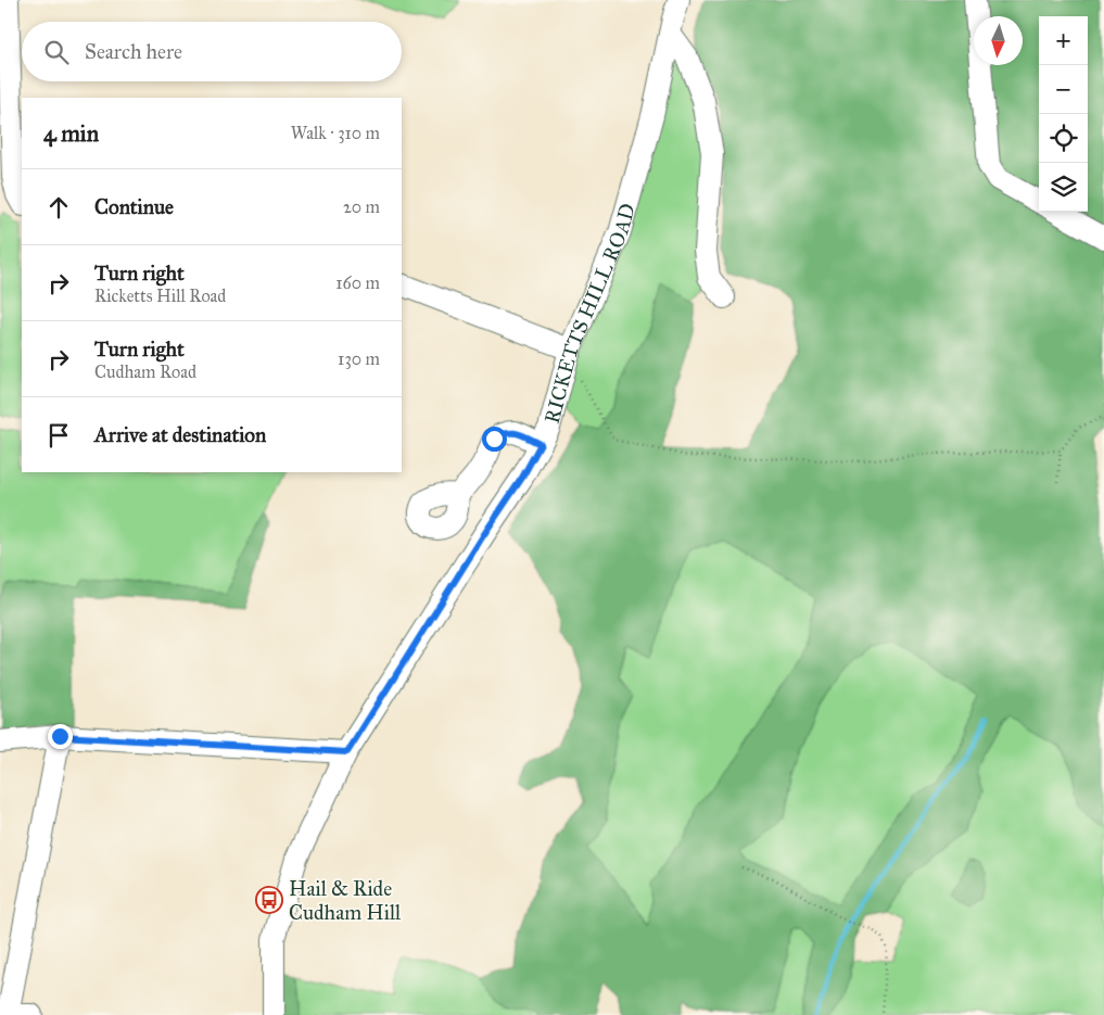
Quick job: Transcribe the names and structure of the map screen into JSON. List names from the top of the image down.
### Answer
{
  "streets": {
    "street": ["RICKETTS HILL ROAD"]
  },
  "places": {
    "bus stop": ["Hail & Ride Cudham Hill"]
  },
  "north": "bottom",
  "page": {
    "map_buttons": ["+", "−"],
    "search": "Search here",
    "heading": ["4 min", "Walk · 310 m"],
    "list": [
      ["Continue", "20 m"],
      ["Turn right", "Ricketts Hill Road", "160 m"],
      ["Turn right", "Cudham Road", "130 m"],
      "Arrive at destination"
    ]
  }
}
